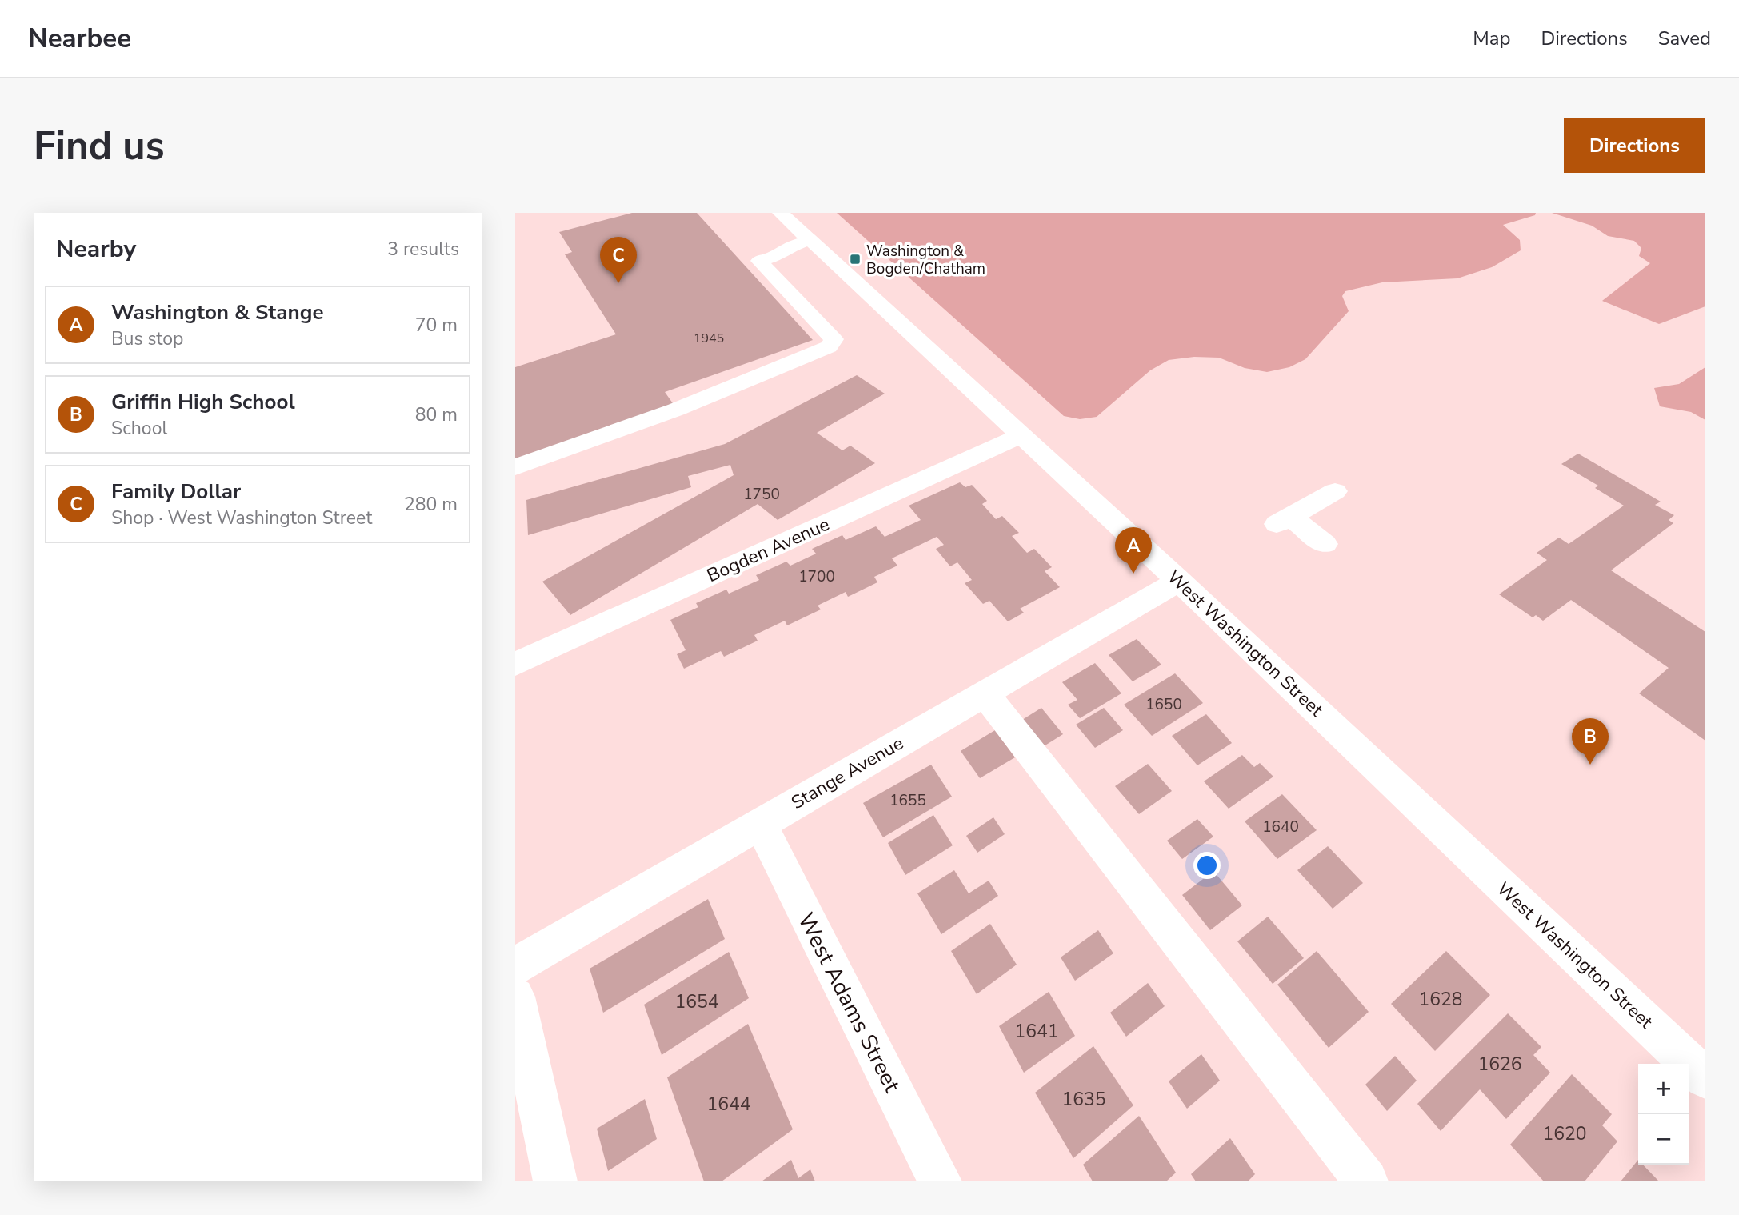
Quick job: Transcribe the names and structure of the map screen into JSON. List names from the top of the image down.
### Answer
{
  "streets": {
    "street": [
      "Bogden Avenue",
      "West Washington Street",
      "Stange Avenue",
      "West Adams Street"
    ]
  },
  "crossings": [
    ["Bogden Avenue", "West Washington Street"],
    ["West Washington Street", "Stange Avenue"],
    ["Stange Avenue", "West Adams Street"]
  ],
  "places": {
    "transit": ["Washington & Bogden/Chatham"]
  },
  "house_numbers": [
    "1945",
    "1750",
    "1700",
    "1650",
    "1655",
    "1640",
    "1628",
    "1654",
    "1641",
    "1626",
    "1635",
    "1644",
    "1620"
  ],
  "page": {
    "header": "Nearbee",
    "nav": ["Map", "Directions", "Saved"],
    "buttons": "Directions",
    "title": "Find us",
    "heading": ["Nearby", "3 results"],
    "pins": ["C", "A", "B"],
    "list": [
      {
        "mark": "A",
        "name": "Washington & Stange",
        "note": "Bus stop",
        "value": "70 m"
      },
      {
        "mark": "B",
        "name": "Griffin High School",
        "note": "School",
        "value": "80 m"
      },
      {
        "mark": "C",
        "name": "Family Dollar",
        "note": "Shop · West Washington Street",
        "value": "280 m"
      }
    ],
    "map_buttons": ["+", "−"]
  }
}
